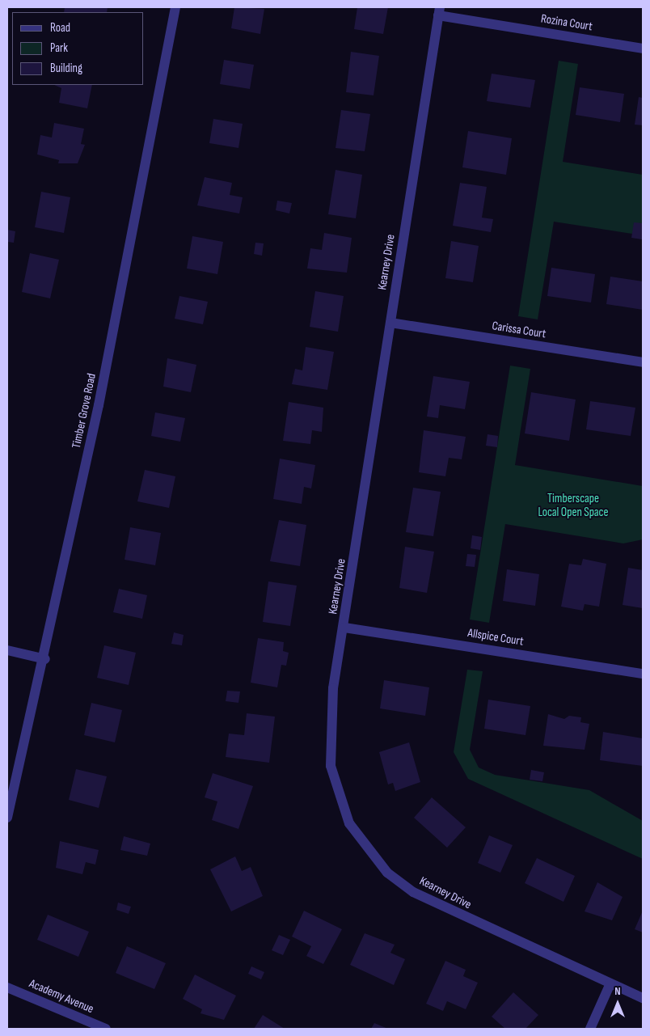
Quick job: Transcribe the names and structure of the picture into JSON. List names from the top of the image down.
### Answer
{
  "streets": {
    "street": [
      "Rozina Court",
      "Kearney Drive",
      "Carissa Court",
      "Timber Grove Road",
      "Allspice Court",
      "Academy Avenue"
    ]
  },
  "crossings": [
    ["Rozina Court", "Kearney Drive"],
    ["Kearney Drive", "Carissa Court"],
    ["Kearney Drive", "Allspice Court"]
  ],
  "parks": ["Timberscape Local Open Space"],
  "legend": ["Road", "Park", "Building"],
  "north": "top"
}
